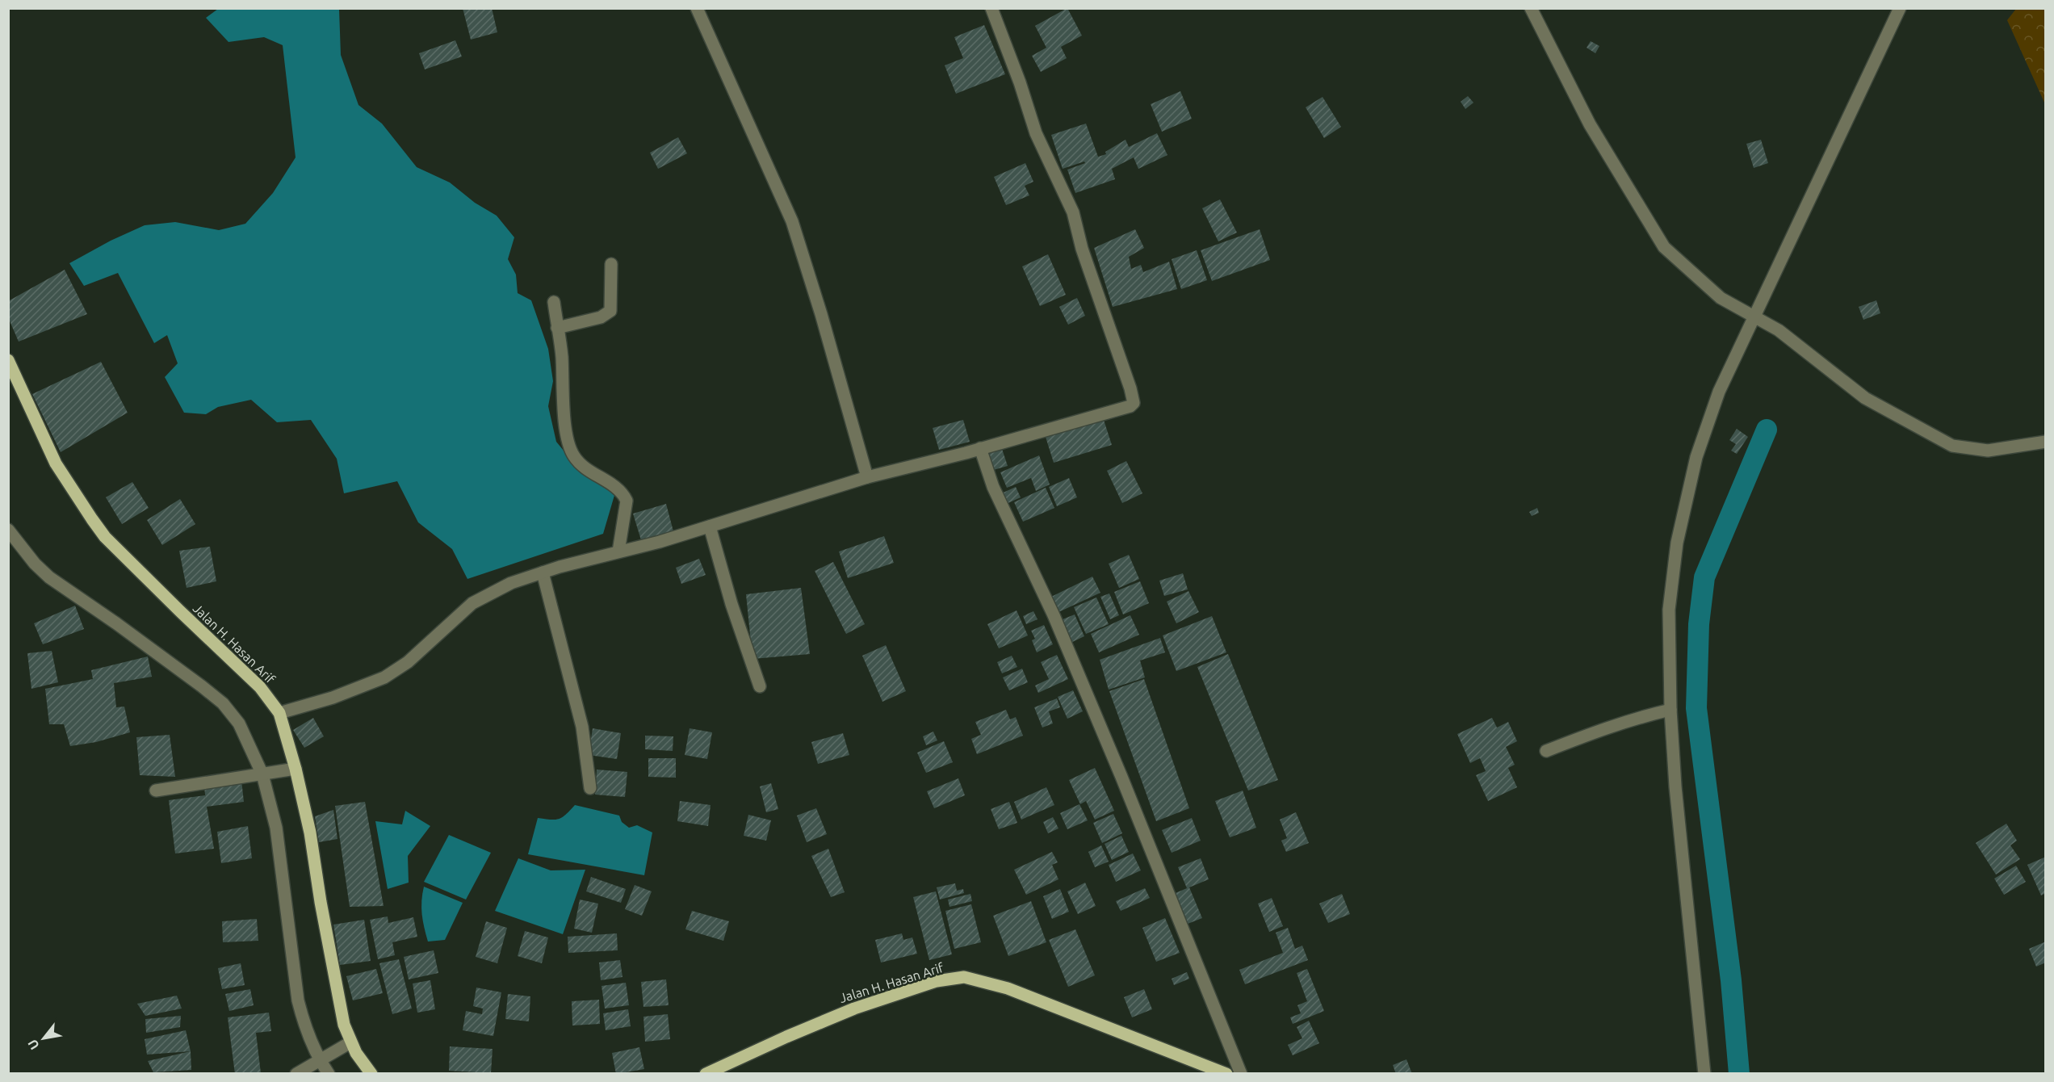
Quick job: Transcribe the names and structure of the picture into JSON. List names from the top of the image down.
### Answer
{
  "streets": {
    "main road": ["Jalan H. Hasan Arif"]
  },
  "north": "bottom left"
}
